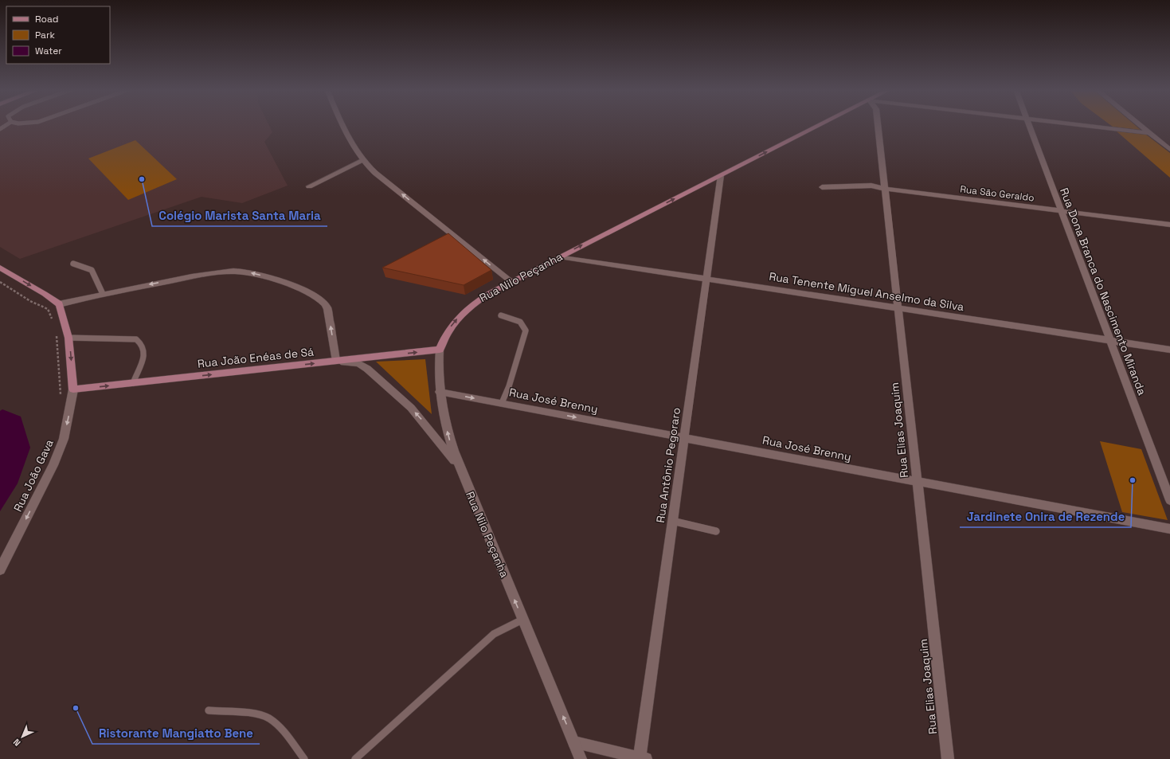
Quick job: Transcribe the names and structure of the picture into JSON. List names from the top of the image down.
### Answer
{
  "streets": {
    "main road": ["Rua Nilo Peçanha", "Rua João Enéas de Sá", "Rua João Gava"],
    "street": [
      "Rua São Geraldo",
      "Rua Tenente Miguel Anselmo da Silva",
      "Rua Dona Branca do Nascimento Miranda",
      "Rua José Brenny",
      "Rua Elias Joaquim",
      "Rua Antônio Pegoraro"
    ]
  },
  "crossings": [
    ["Rua São Geraldo", "Rua Dona Branca do Nascimento Miranda"],
    ["Rua São Geraldo", "Rua Elias Joaquim"],
    ["Rua Nilo Peçanha", "Rua Tenente Miguel Anselmo da Silva"],
    ["Rua Nilo Peçanha", "Rua João Enéas de Sá"],
    ["Rua Nilo Peçanha", "Rua José Brenny"],
    ["Rua Nilo Peçanha", "Rua Antônio Pegoraro"],
    ["Rua Tenente Miguel Anselmo da Silva", "Rua Dona Branca do Nascimento Miranda"],
    ["Rua Tenente Miguel Anselmo da Silva", "Rua Elias Joaquim"],
    ["Rua Tenente Miguel Anselmo da Silva", "Rua Antônio Pegoraro"],
    ["Rua João Enéas de Sá", "Rua João Gava"],
    ["Rua José Brenny", "Rua Elias Joaquim"],
    ["Rua José Brenny", "Rua Antônio Pegoraro"]
  ],
  "one_way": ["Rua João Enéas de Sá", "Rua João Gava"],
  "places": ["Colégio Marista Santa Maria", "Jardinete Onira de Rezende", "Ristorante Mangiatto Bene"],
  "legend": ["Road", "Park", "Water"],
  "north": "bottom left"
}
